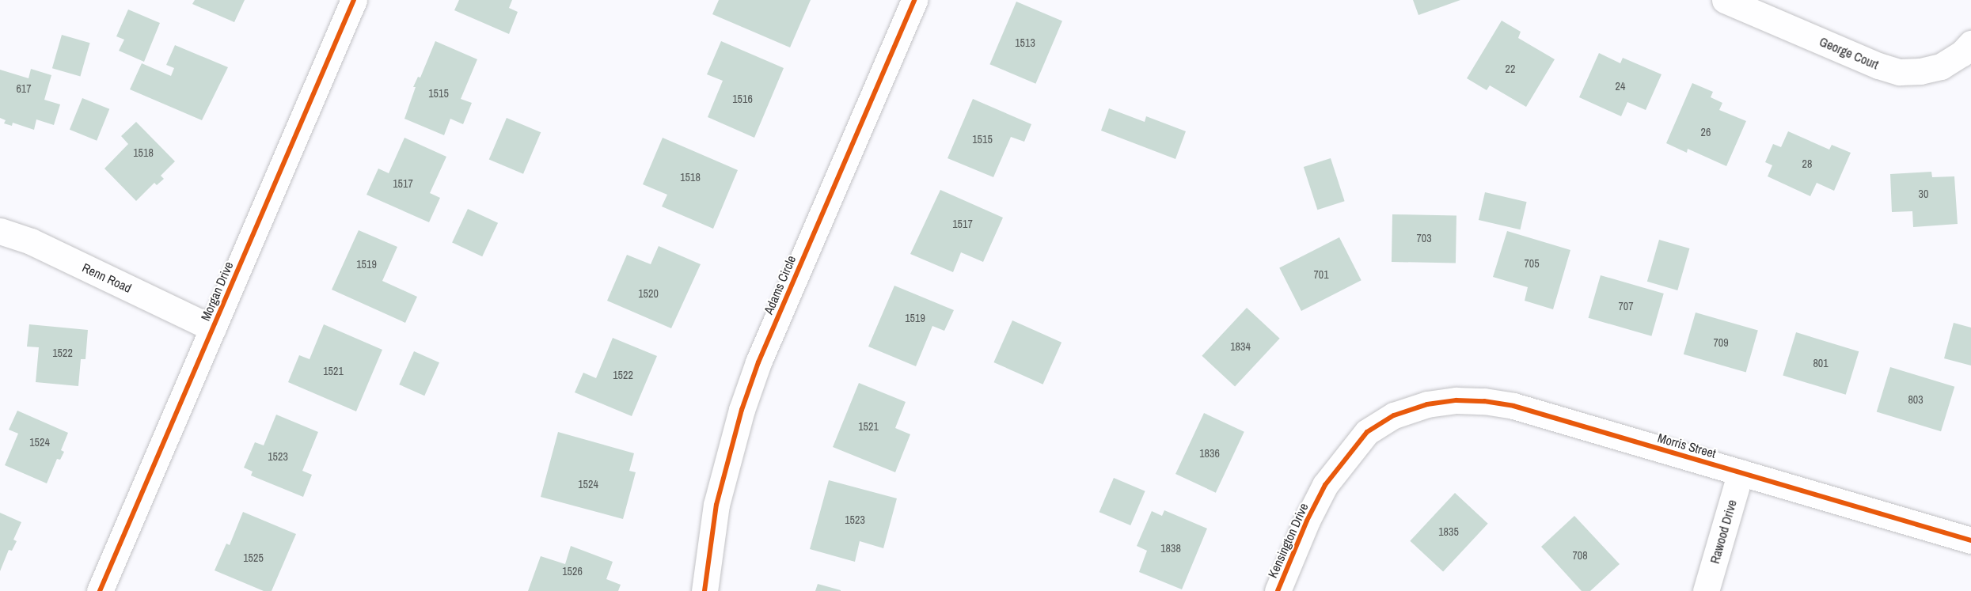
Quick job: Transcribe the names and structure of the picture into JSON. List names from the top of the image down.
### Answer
{
  "streets": {
    "street": [
      "George Court",
      "Renn Road",
      "Adams Circle",
      "Morgan Drive",
      "Morris Street",
      "Rawood Drive",
      "Kensington Drive"
    ]
  },
  "crossings": [
    ["Renn Road", "Morgan Drive"],
    ["Morris Street", "Rawood Drive"],
    ["Morris Street", "Kensington Drive"]
  ],
  "house_numbers": [
    "1513",
    "22",
    "24",
    "617",
    "1515",
    "1516",
    "26",
    "1515",
    "1518",
    "28",
    "1518",
    "1517",
    "30",
    "1517",
    "703",
    "705",
    "1519",
    "701",
    "1520",
    "707",
    "1519",
    "709",
    "1834",
    "1522",
    "801",
    "1521",
    "1522",
    "803",
    "1521",
    "1524",
    "1836",
    "1523",
    "1524",
    "1523",
    "1835",
    "1838",
    "708",
    "1525",
    "1526"
  ]
}
